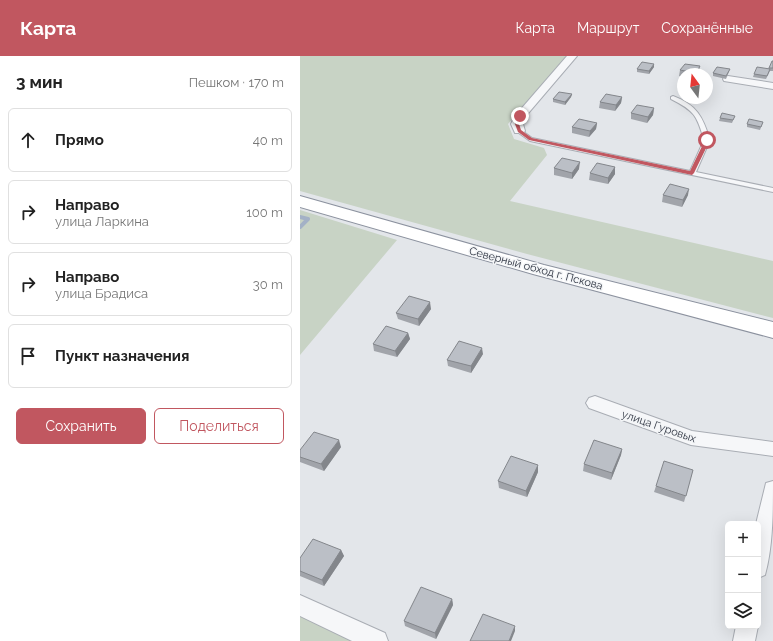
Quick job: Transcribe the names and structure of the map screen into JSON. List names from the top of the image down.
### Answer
{
  "streets": {
    "highway": ["Северный обход г. Пскова"],
    "street": ["улица Гуровых"]
  },
  "north": "top",
  "page": {
    "header": "Карта",
    "nav": ["Карта", "Маршрут", "Сохранённые"],
    "heading": ["3 мин", "Пешком · 170 m"],
    "list": [
      ["Прямо", "40 m"],
      ["Направо", "улица Ларкина", "100 m"],
      ["Направо", "улица Брадиса", "30 m"],
      "Пункт назначения"
    ],
    "buttons": ["Сохранить", "Поделиться"],
    "map_buttons": ["+", "−"]
  }
}
